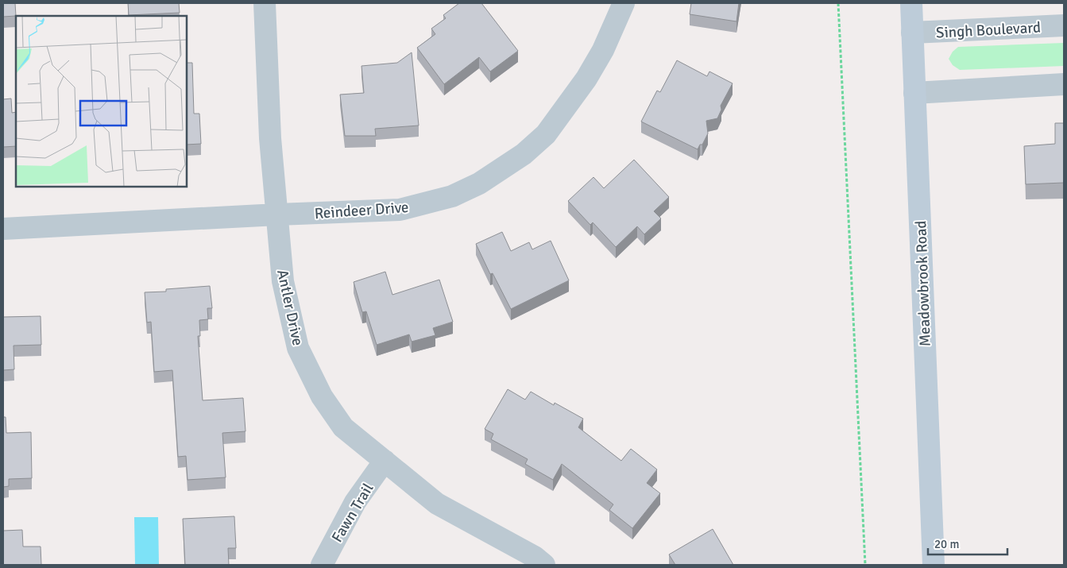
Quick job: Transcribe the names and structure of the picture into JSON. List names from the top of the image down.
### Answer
{
  "streets": {
    "street": [
      "Singh Boulevard",
      "Reindeer Drive",
      "Meadowbrook Road",
      "Antler Drive",
      "Fawn Trail"
    ]
  },
  "crossings": [
    ["Singh Boulevard", "Meadowbrook Road"],
    ["Reindeer Drive", "Antler Drive"],
    ["Antler Drive", "Fawn Trail"]
  ],
  "scale_bar": "20 m"
}
